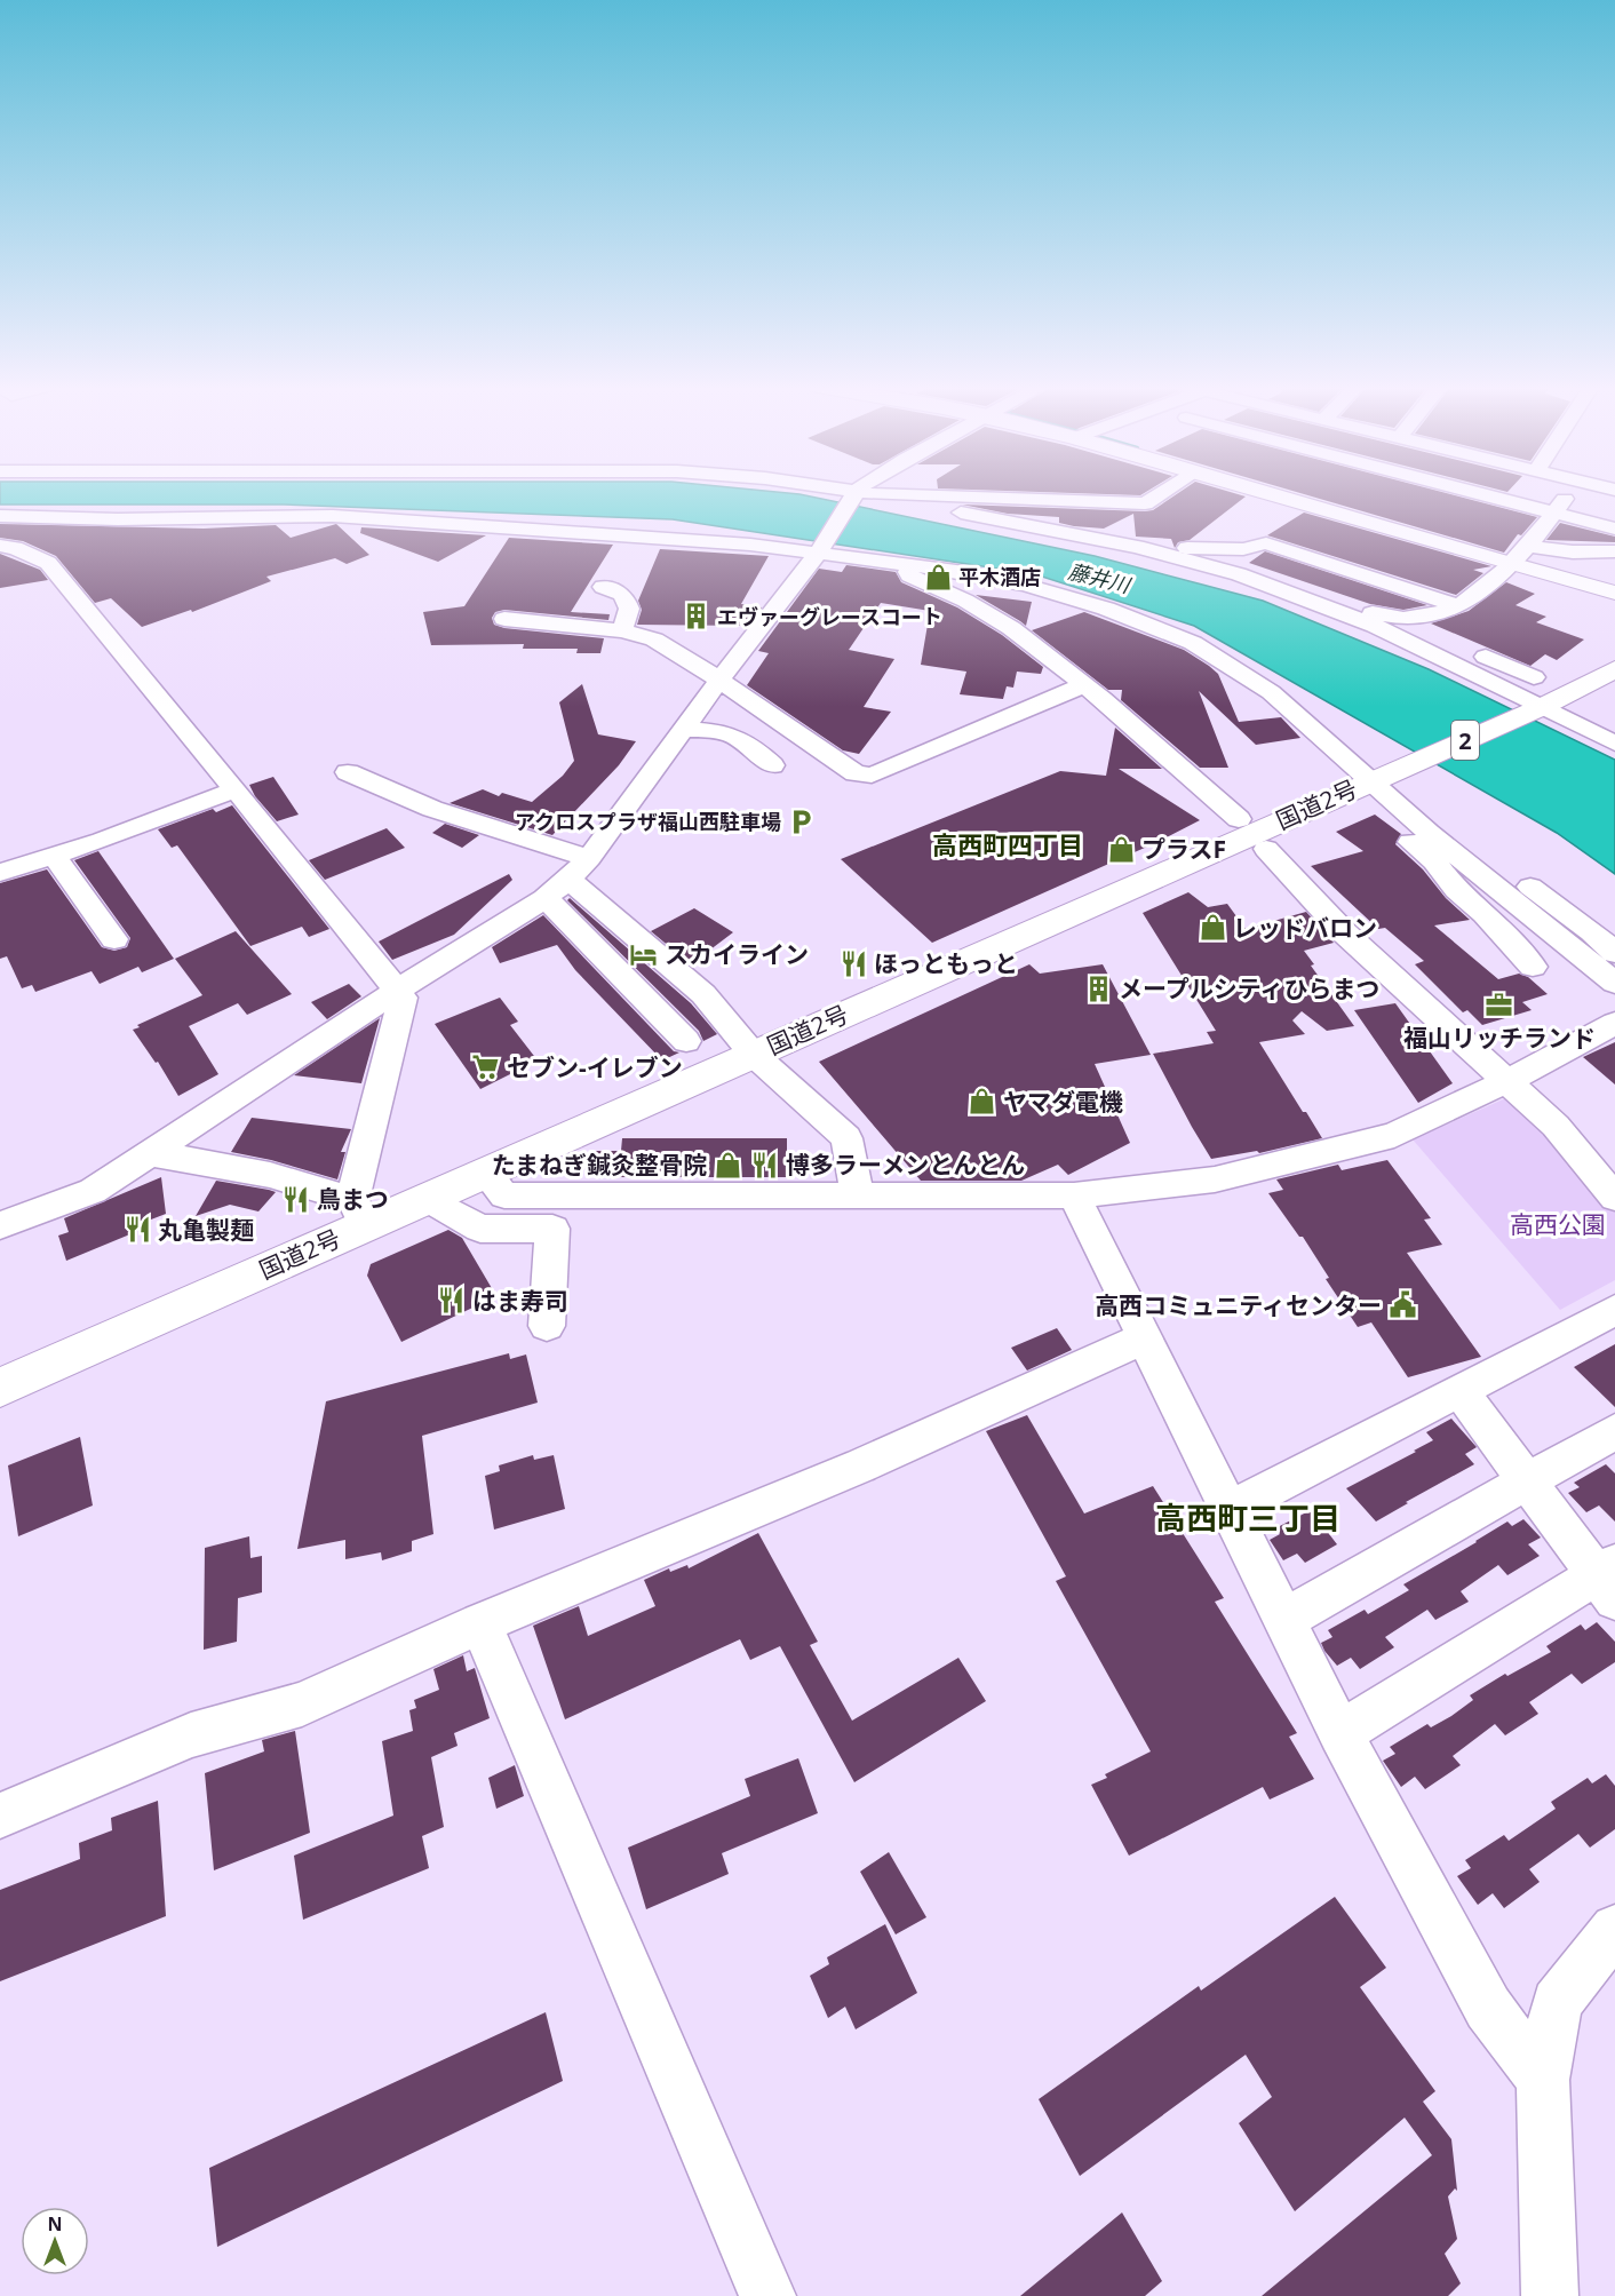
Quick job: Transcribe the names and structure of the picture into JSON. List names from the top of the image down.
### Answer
{
  "streets": {
    "main road": ["2", "国道2号"]
  },
  "districts": ["高西町四丁目", "高西町三丁目"],
  "water": ["藤井川"],
  "parks": ["高西公園"],
  "places": {
    "shop": [
      "平木酒店",
      "プラスF",
      "レッドバロン",
      "ヤマダ電機",
      "たまねぎ鍼灸整骨院"
    ],
    "building": ["エヴァーグレースコート", "メープルシティひらまつ"],
    "parking": ["アクロスプラザ福山西駐車場"],
    "hotel": ["スカイライン"],
    "restaurant": [
      "ほっともっと",
      "博多ラーメンとんとん",
      "鳥まつ",
      "丸亀製麺",
      "はま寿司"
    ],
    "office": ["福山リッチランド"],
    "supermarket": ["セブン-イレブン"],
    "public building": ["高西コミュニティセンター"]
  },
  "north": "top"
}
